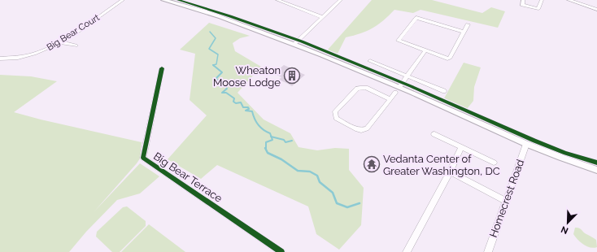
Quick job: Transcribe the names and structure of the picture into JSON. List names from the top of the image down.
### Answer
{
  "streets": {
    "street": ["Big Bear Court", "Big Bear Terrace", "Homecrest Road"]
  },
  "places": {
    "building": ["Wheaton Moose Lodge"],
    "temple": ["Vedanta Center of Greater Washington, DC"]
  },
  "north": "bottom left"
}
